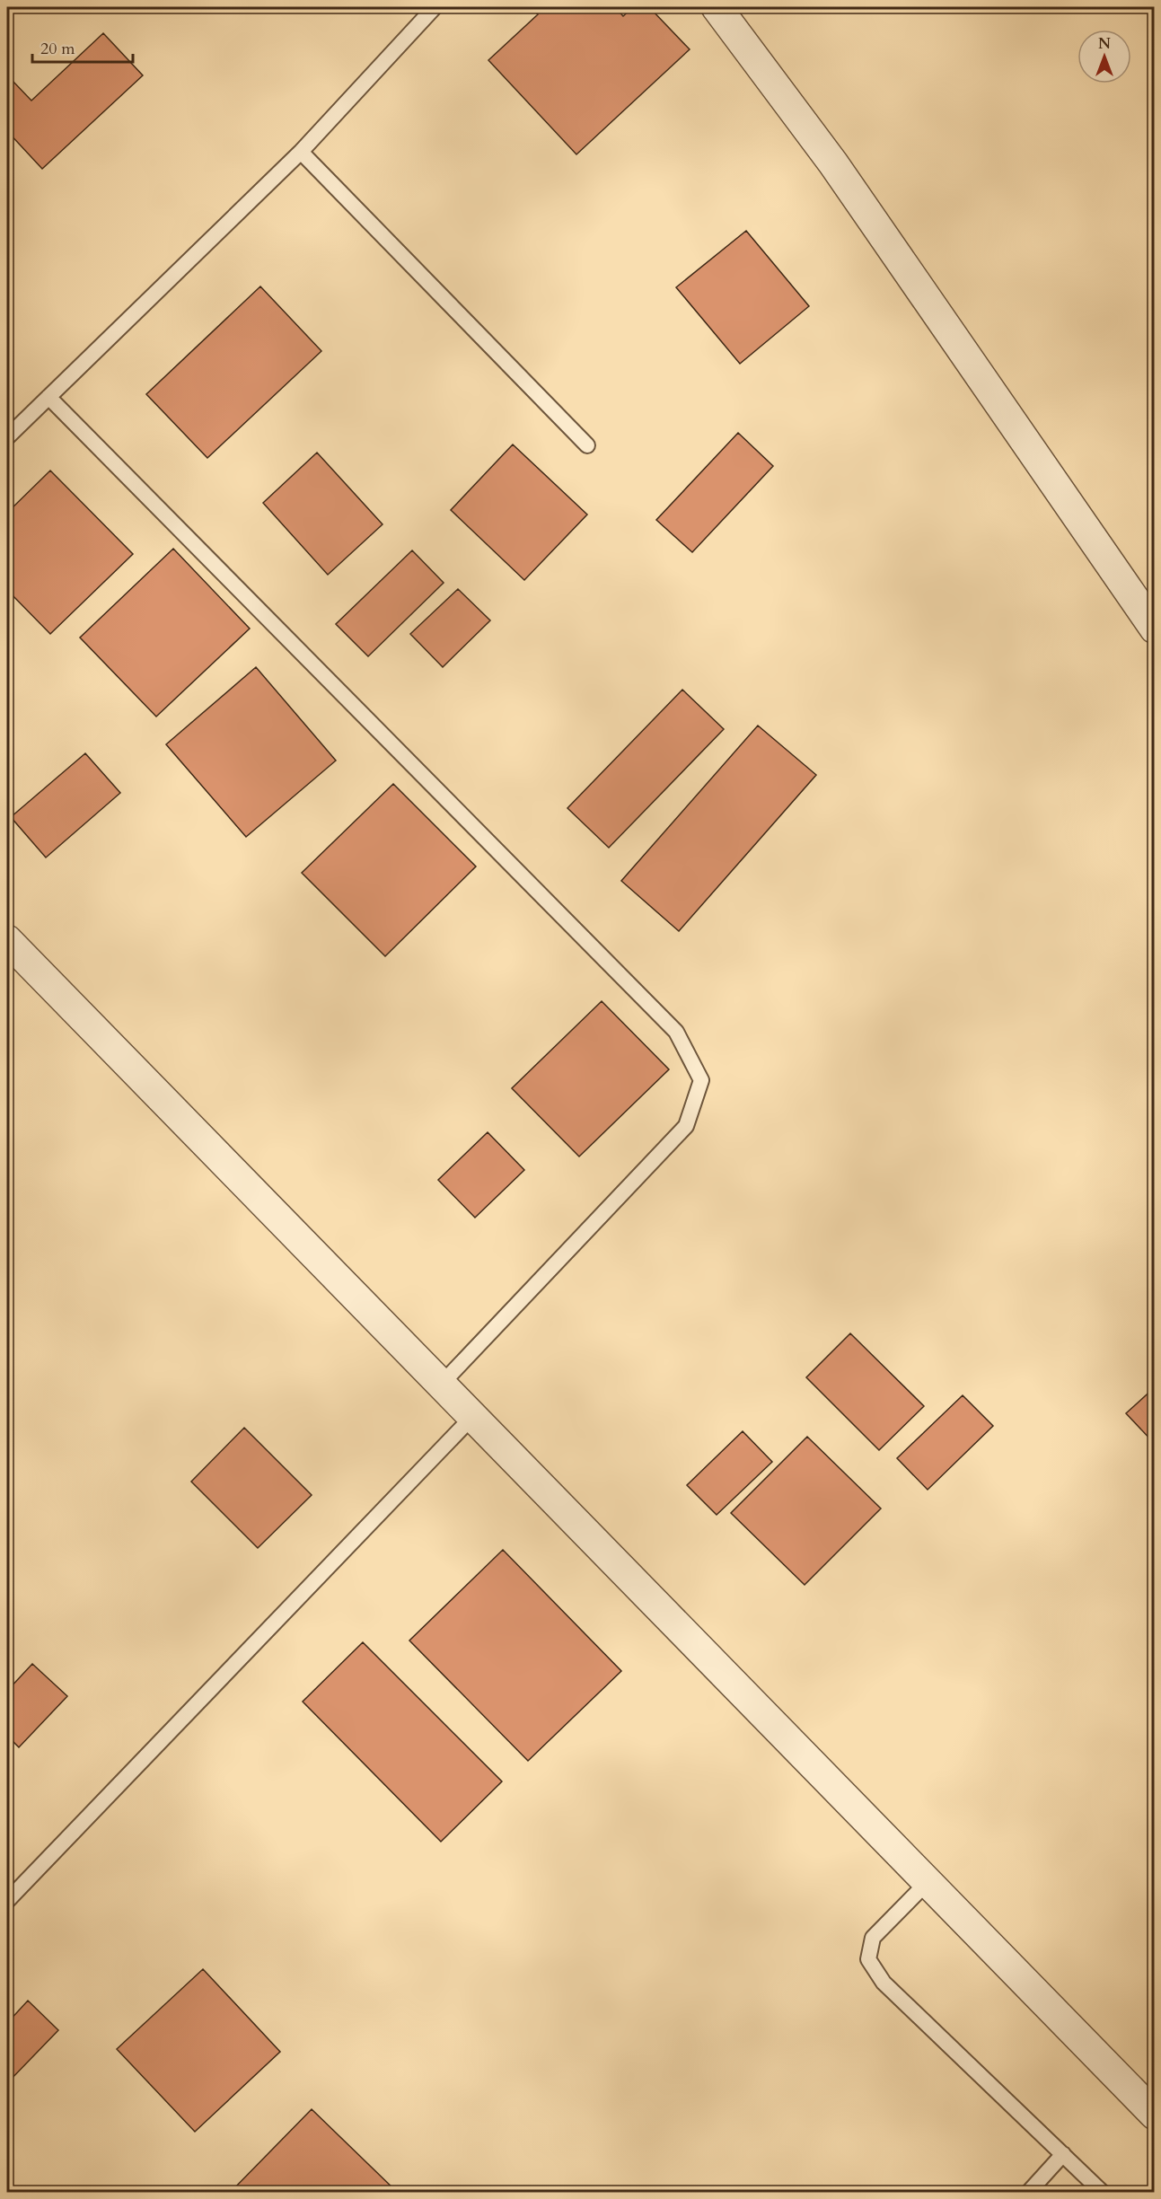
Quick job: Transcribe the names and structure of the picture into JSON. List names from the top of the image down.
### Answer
{
  "scale_bar": "20 m",
  "north": "top"
}
